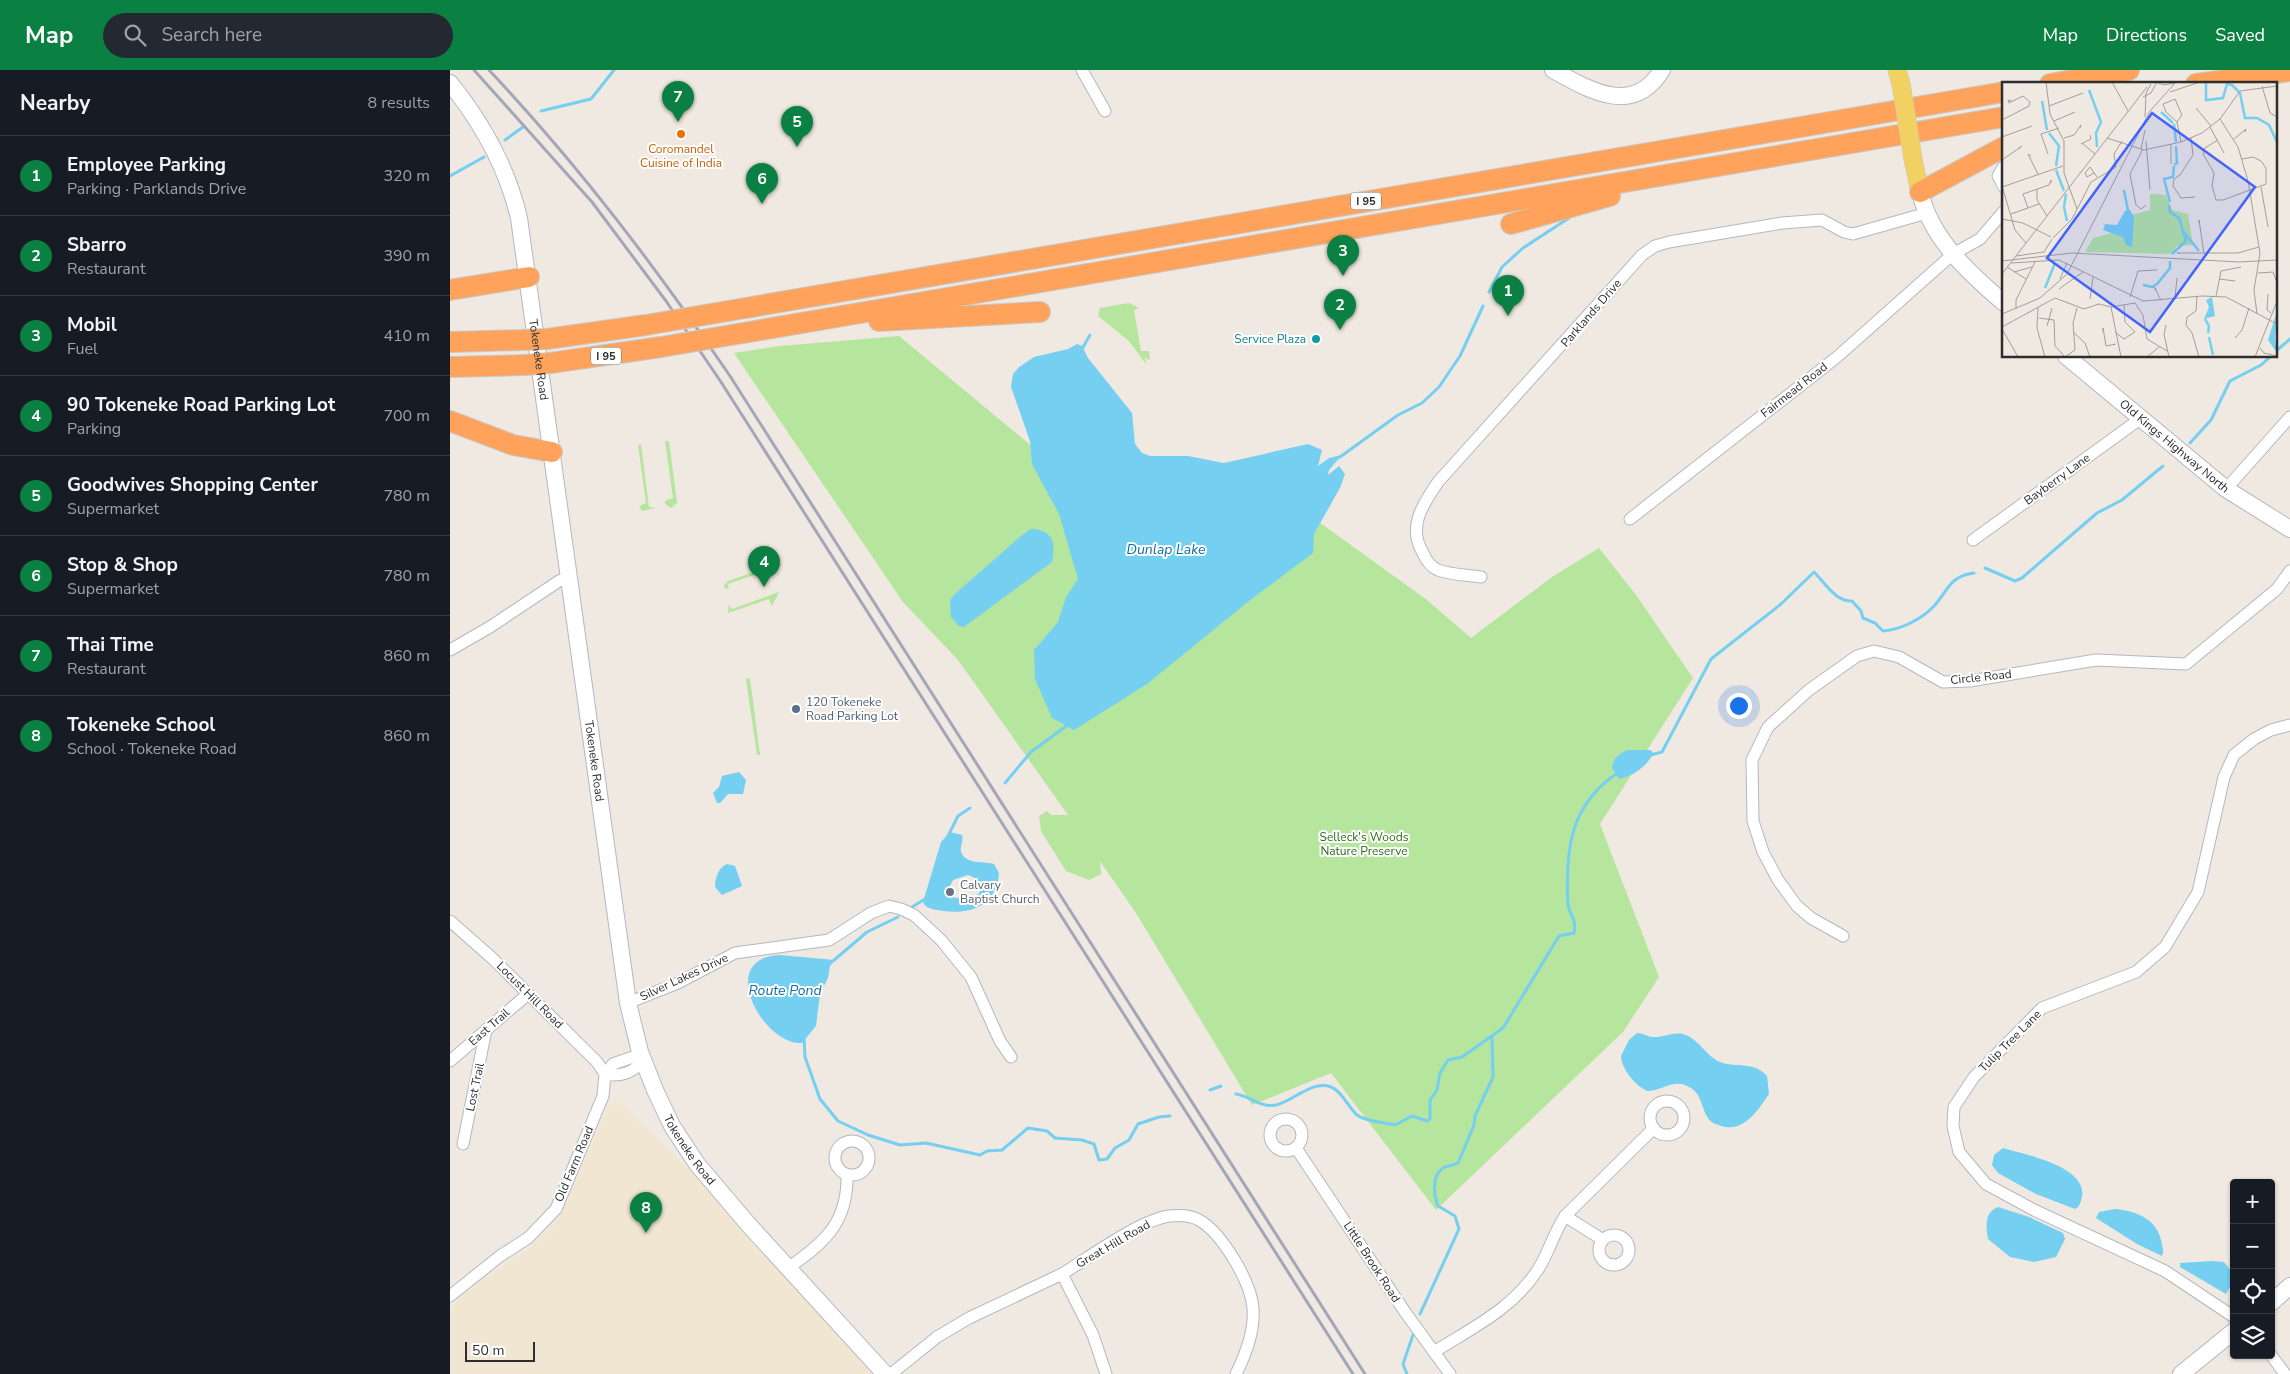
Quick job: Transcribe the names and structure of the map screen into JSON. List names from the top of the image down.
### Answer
{
  "streets": {
    "highway": ["I 95"],
    "main road": ["Tokeneke Road", "Old Kings Highway North"],
    "street": [
      "Parklands Drive",
      "Fairmead Road",
      "Bayberry Lane",
      "Circle Road",
      "Silver Lakes Drive",
      "Locust Hill Road",
      "East Trail",
      "Tulip Tree Lane",
      "Lost Trail",
      "Old Farm Road",
      "Great Hill Road",
      "Little Brook Road"
    ]
  },
  "crossings": [
    ["Tokeneke Road", "Silver Lakes Drive"],
    ["Old Kings Highway North", "Bayberry Lane"],
    ["Locust Hill Road", "East Trail"],
    ["Locust Hill Road", "Old Farm Road"],
    ["East Trail", "Lost Trail"]
  ],
  "water": ["Dunlap Lake", "Route Pond"],
  "parks": ["Selleck's Woods Nature Preserve"],
  "places": [
    "Coromandel Cuisine of India",
    "Service Plaza",
    "120 Tokeneke Road Parking Lot",
    "Calvary Baptist Church"
  ],
  "scale_bar": "50 m",
  "page": {
    "header": "Map",
    "search": "Search here",
    "nav": ["Map", "Directions", "Saved"],
    "heading": ["Nearby", "8 results"],
    "pins": [
      "7",
      "5",
      "6",
      "3",
      "1",
      "2",
      "4",
      "8"
    ],
    "list": [
      {
        "mark": "1",
        "name": "Employee Parking",
        "note": "Parking · Parklands Drive",
        "value": "320 m"
      },
      {
        "mark": "2",
        "name": "Sbarro",
        "note": "Restaurant",
        "value": "390 m"
      },
      {
        "mark": "3",
        "name": "Mobil",
        "note": "Fuel",
        "value": "410 m"
      },
      {
        "mark": "4",
        "name": "90 Tokeneke Road Parking Lot",
        "note": "Parking",
        "value": "700 m"
      },
      {
        "mark": "5",
        "name": "Goodwives Shopping Center",
        "note": "Supermarket",
        "value": "780 m"
      },
      {
        "mark": "6",
        "name": "Stop & Shop",
        "note": "Supermarket",
        "value": "780 m"
      },
      {
        "mark": "7",
        "name": "Thai Time",
        "note": "Restaurant",
        "value": "860 m"
      },
      {
        "mark": "8",
        "name": "Tokeneke School",
        "note": "School · Tokeneke Road",
        "value": "860 m"
      }
    ],
    "map_buttons": ["+", "−"],
    "scale": "50 m"
  }
}
